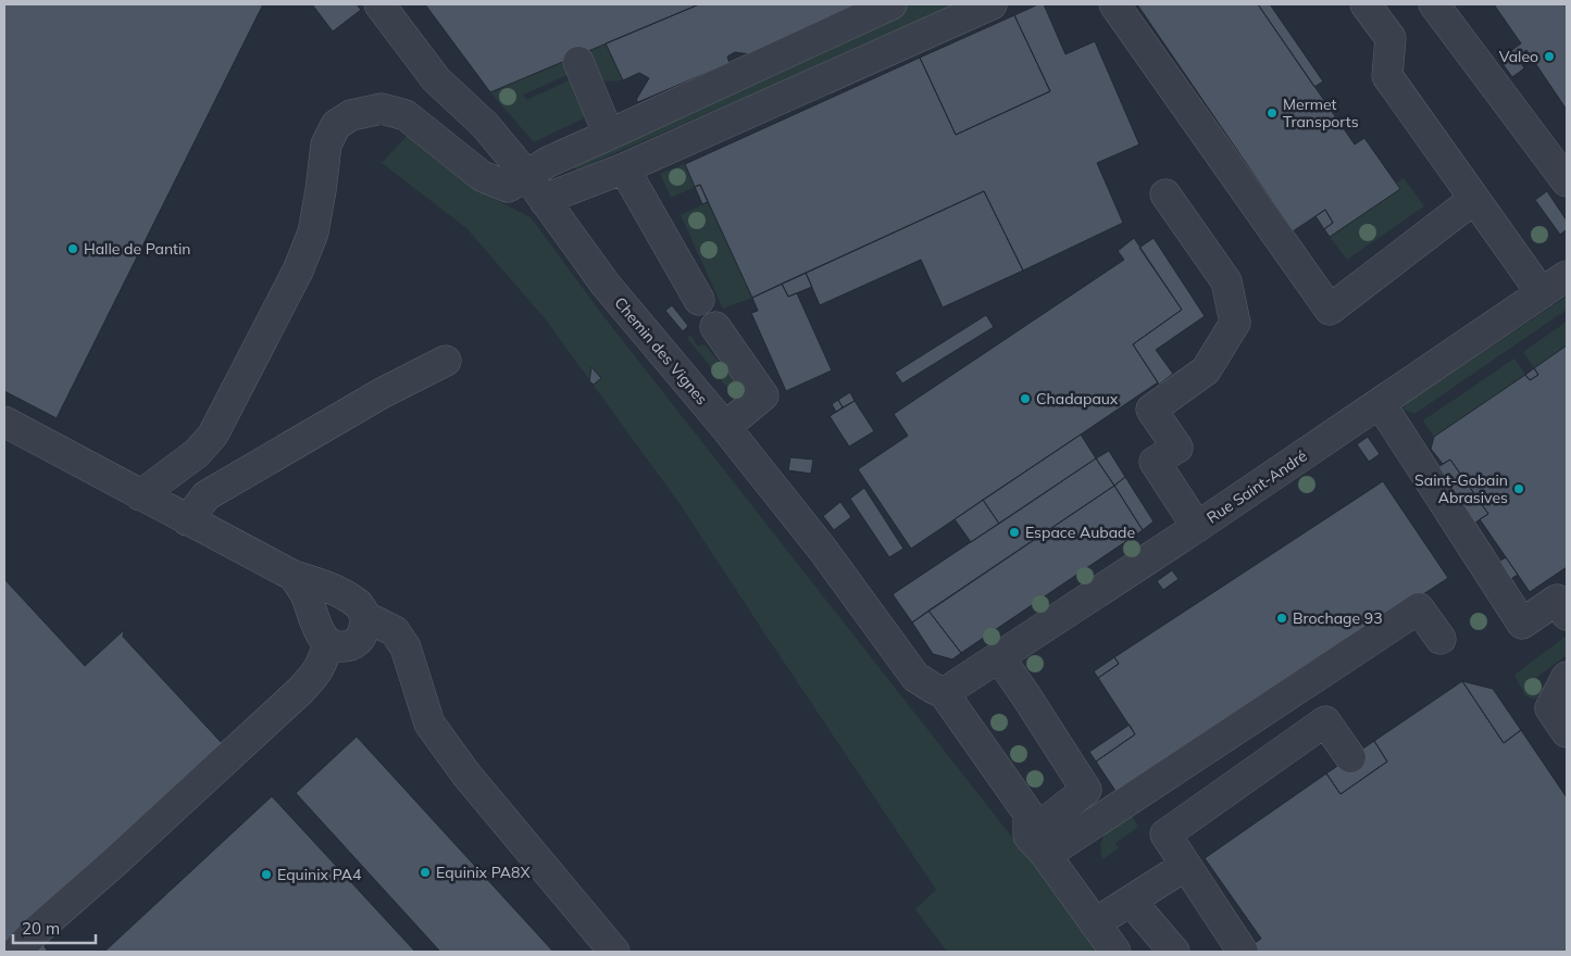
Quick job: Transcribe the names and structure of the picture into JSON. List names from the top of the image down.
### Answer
{
  "streets": {
    "street": ["Chemin des Vignes", "Rue Saint-André"]
  },
  "crossings": [
    ["Chemin des Vignes", "Rue Saint-André"]
  ],
  "places": [
    "Valeo",
    "Mermet Transports",
    "Halle de Pantin",
    "Chadapaux",
    "Saint-Gobain Abrasives",
    "Espace Aubade",
    "Brochage 93",
    "Equinix PA8X",
    "Equinix PA4"
  ],
  "scale_bar": "20 m"
}
